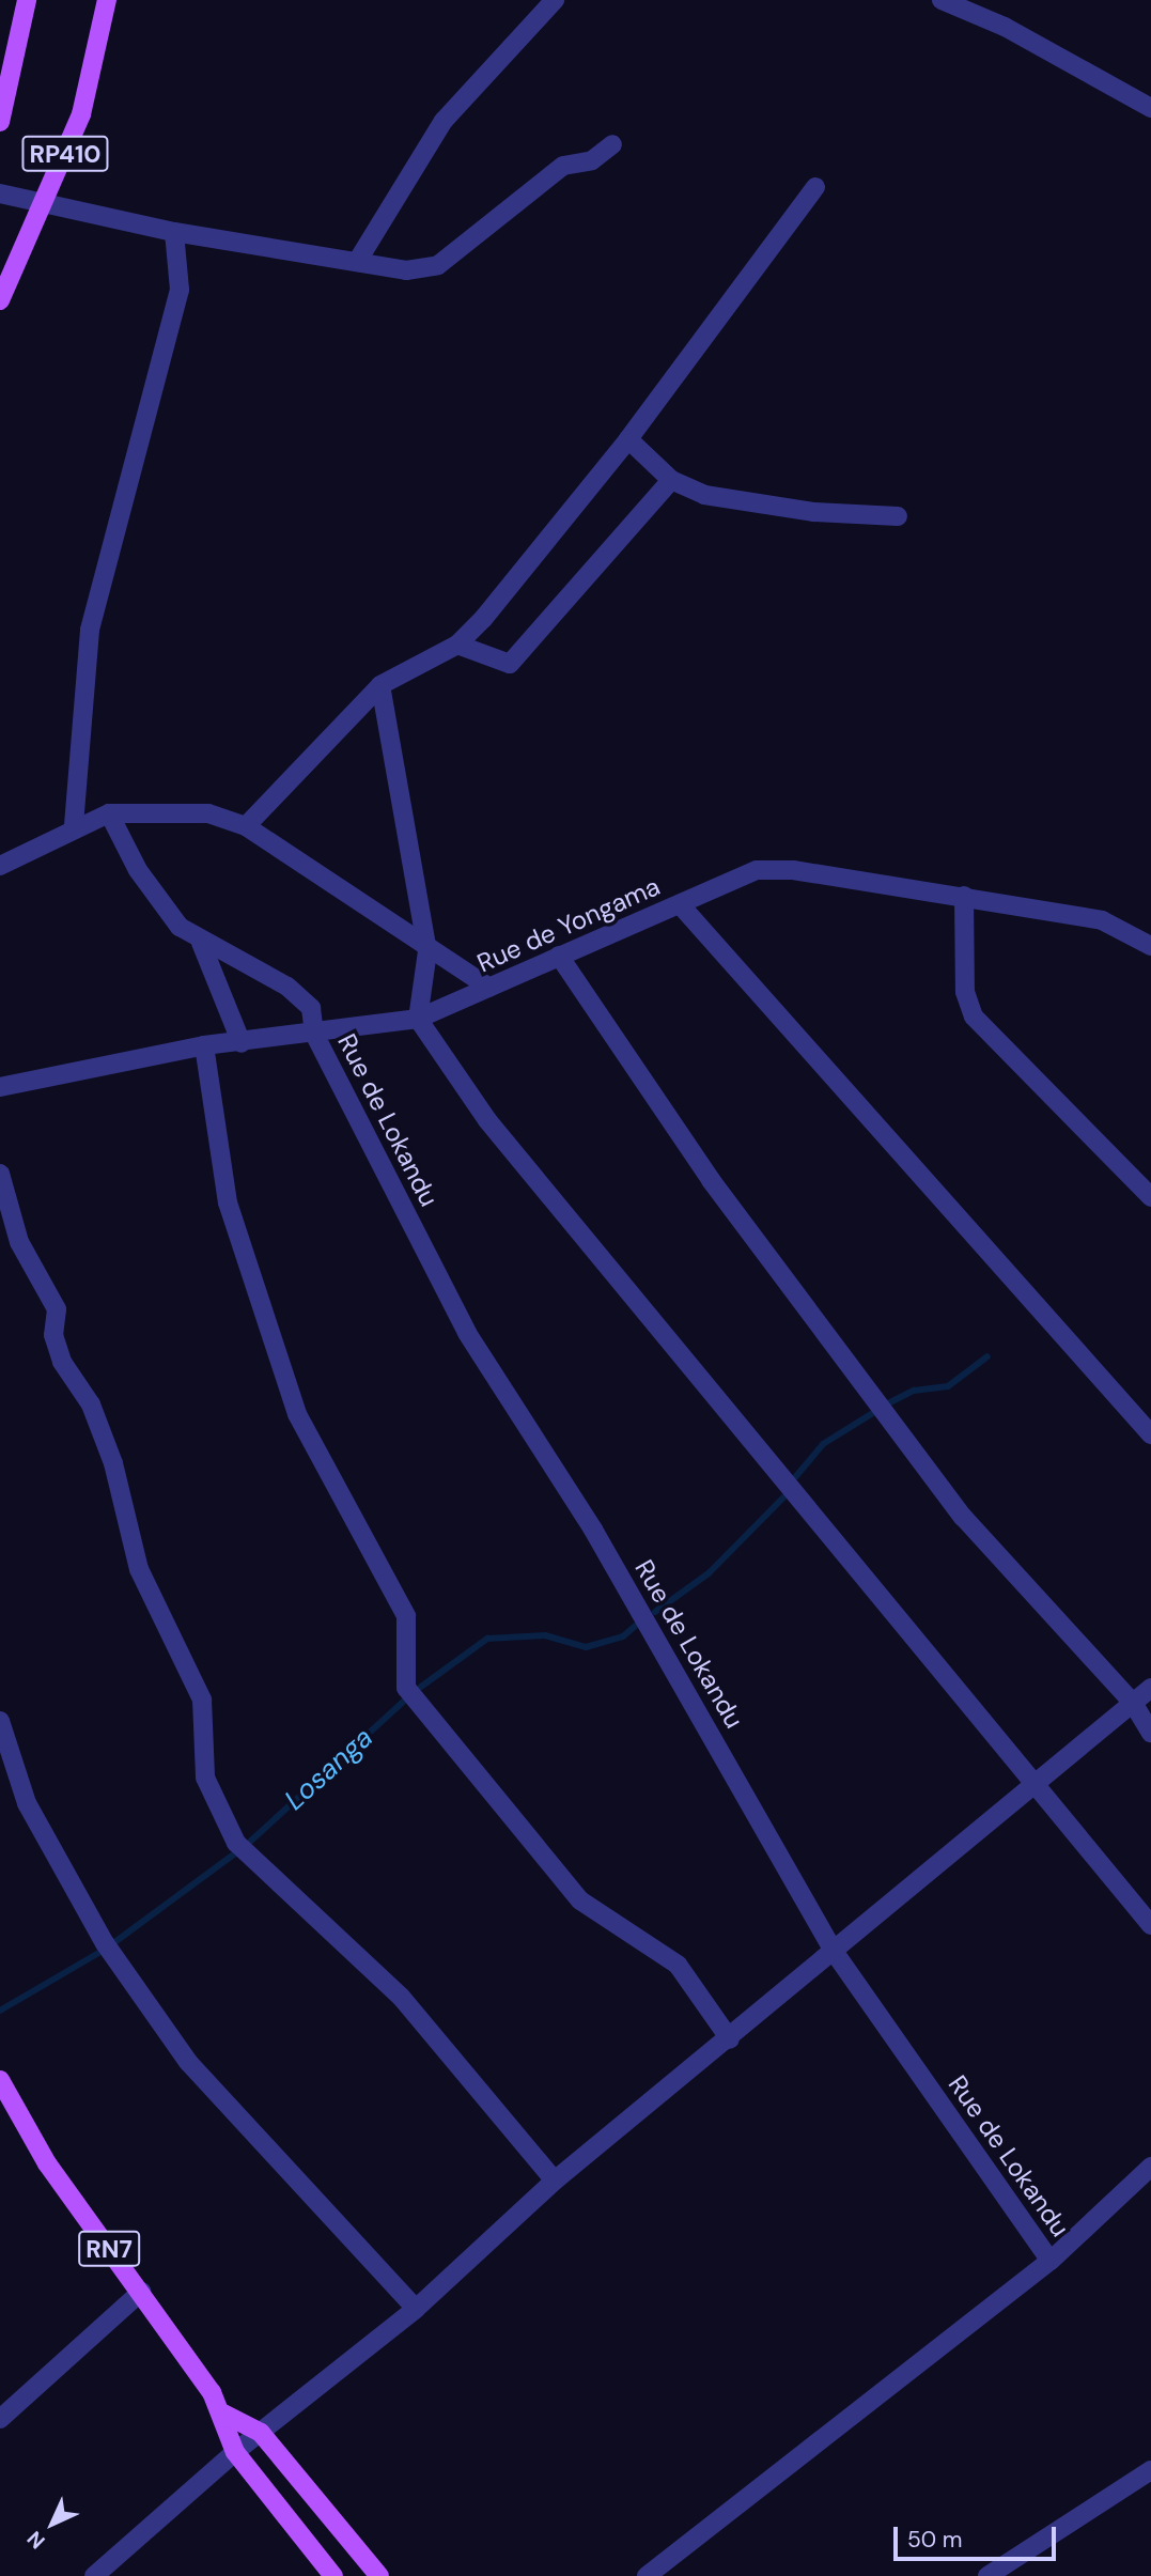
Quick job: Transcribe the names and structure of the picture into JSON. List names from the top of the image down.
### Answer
{
  "streets": {
    "main road": ["RP410", "RN7"],
    "street": ["Rue de Yongama", "Rue de Lokandu"]
  },
  "crossings": [
    ["Rue de Yongama", "Rue de Lokandu"]
  ],
  "water": ["Losanga"],
  "scale_bar": "50 m",
  "north": "bottom left"
}
